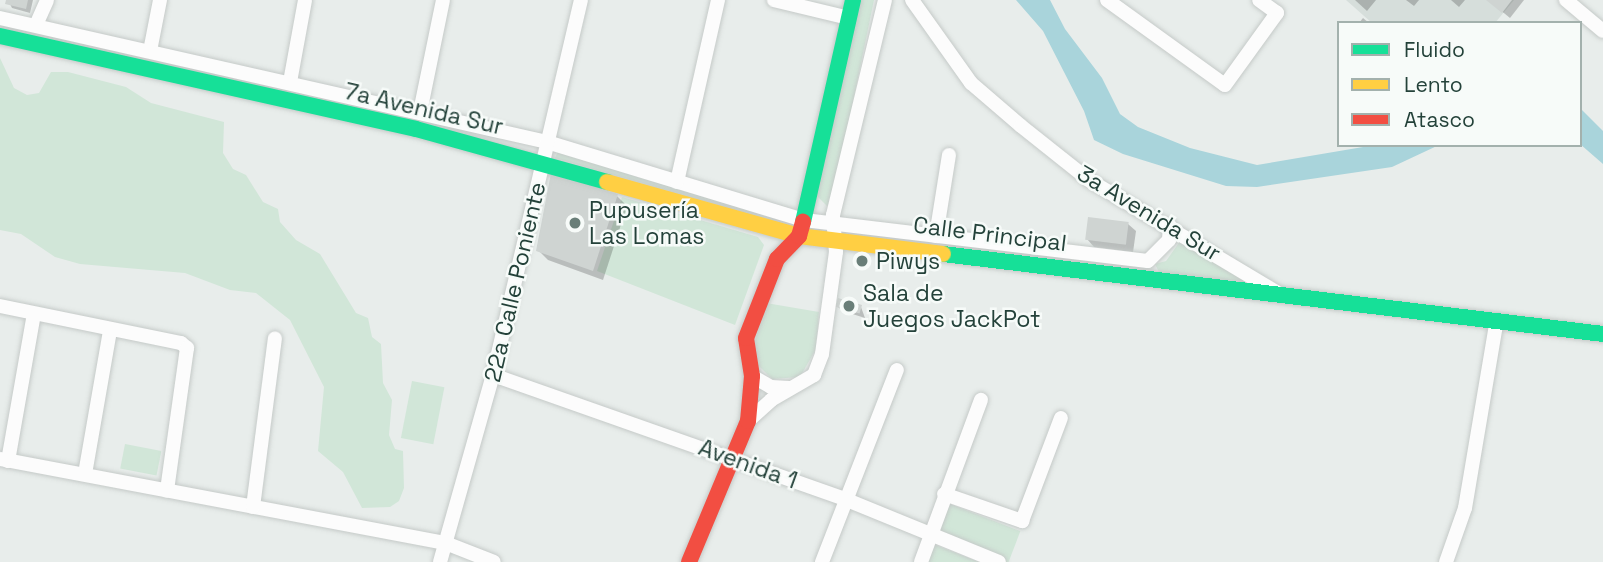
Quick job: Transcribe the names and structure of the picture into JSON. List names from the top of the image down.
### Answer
{
  "streets": {
    "street": [
      "7a Avenida Sur",
      "3a Avenida Sur",
      "Calle Principal",
      "22a Calle Poniente",
      "Avenida 1"
    ]
  },
  "crossings": [
    ["7a Avenida Sur", "Calle Principal"],
    ["7a Avenida Sur", "22a Calle Poniente"],
    ["3a Avenida Sur", "Calle Principal"],
    ["22a Calle Poniente", "Avenida 1"]
  ],
  "places": ["Pupusería Las Lomas", "Piwys", "Sala de Juegos JackPot"],
  "legend": ["Fluido", "Lento", "Atasco"]
}
